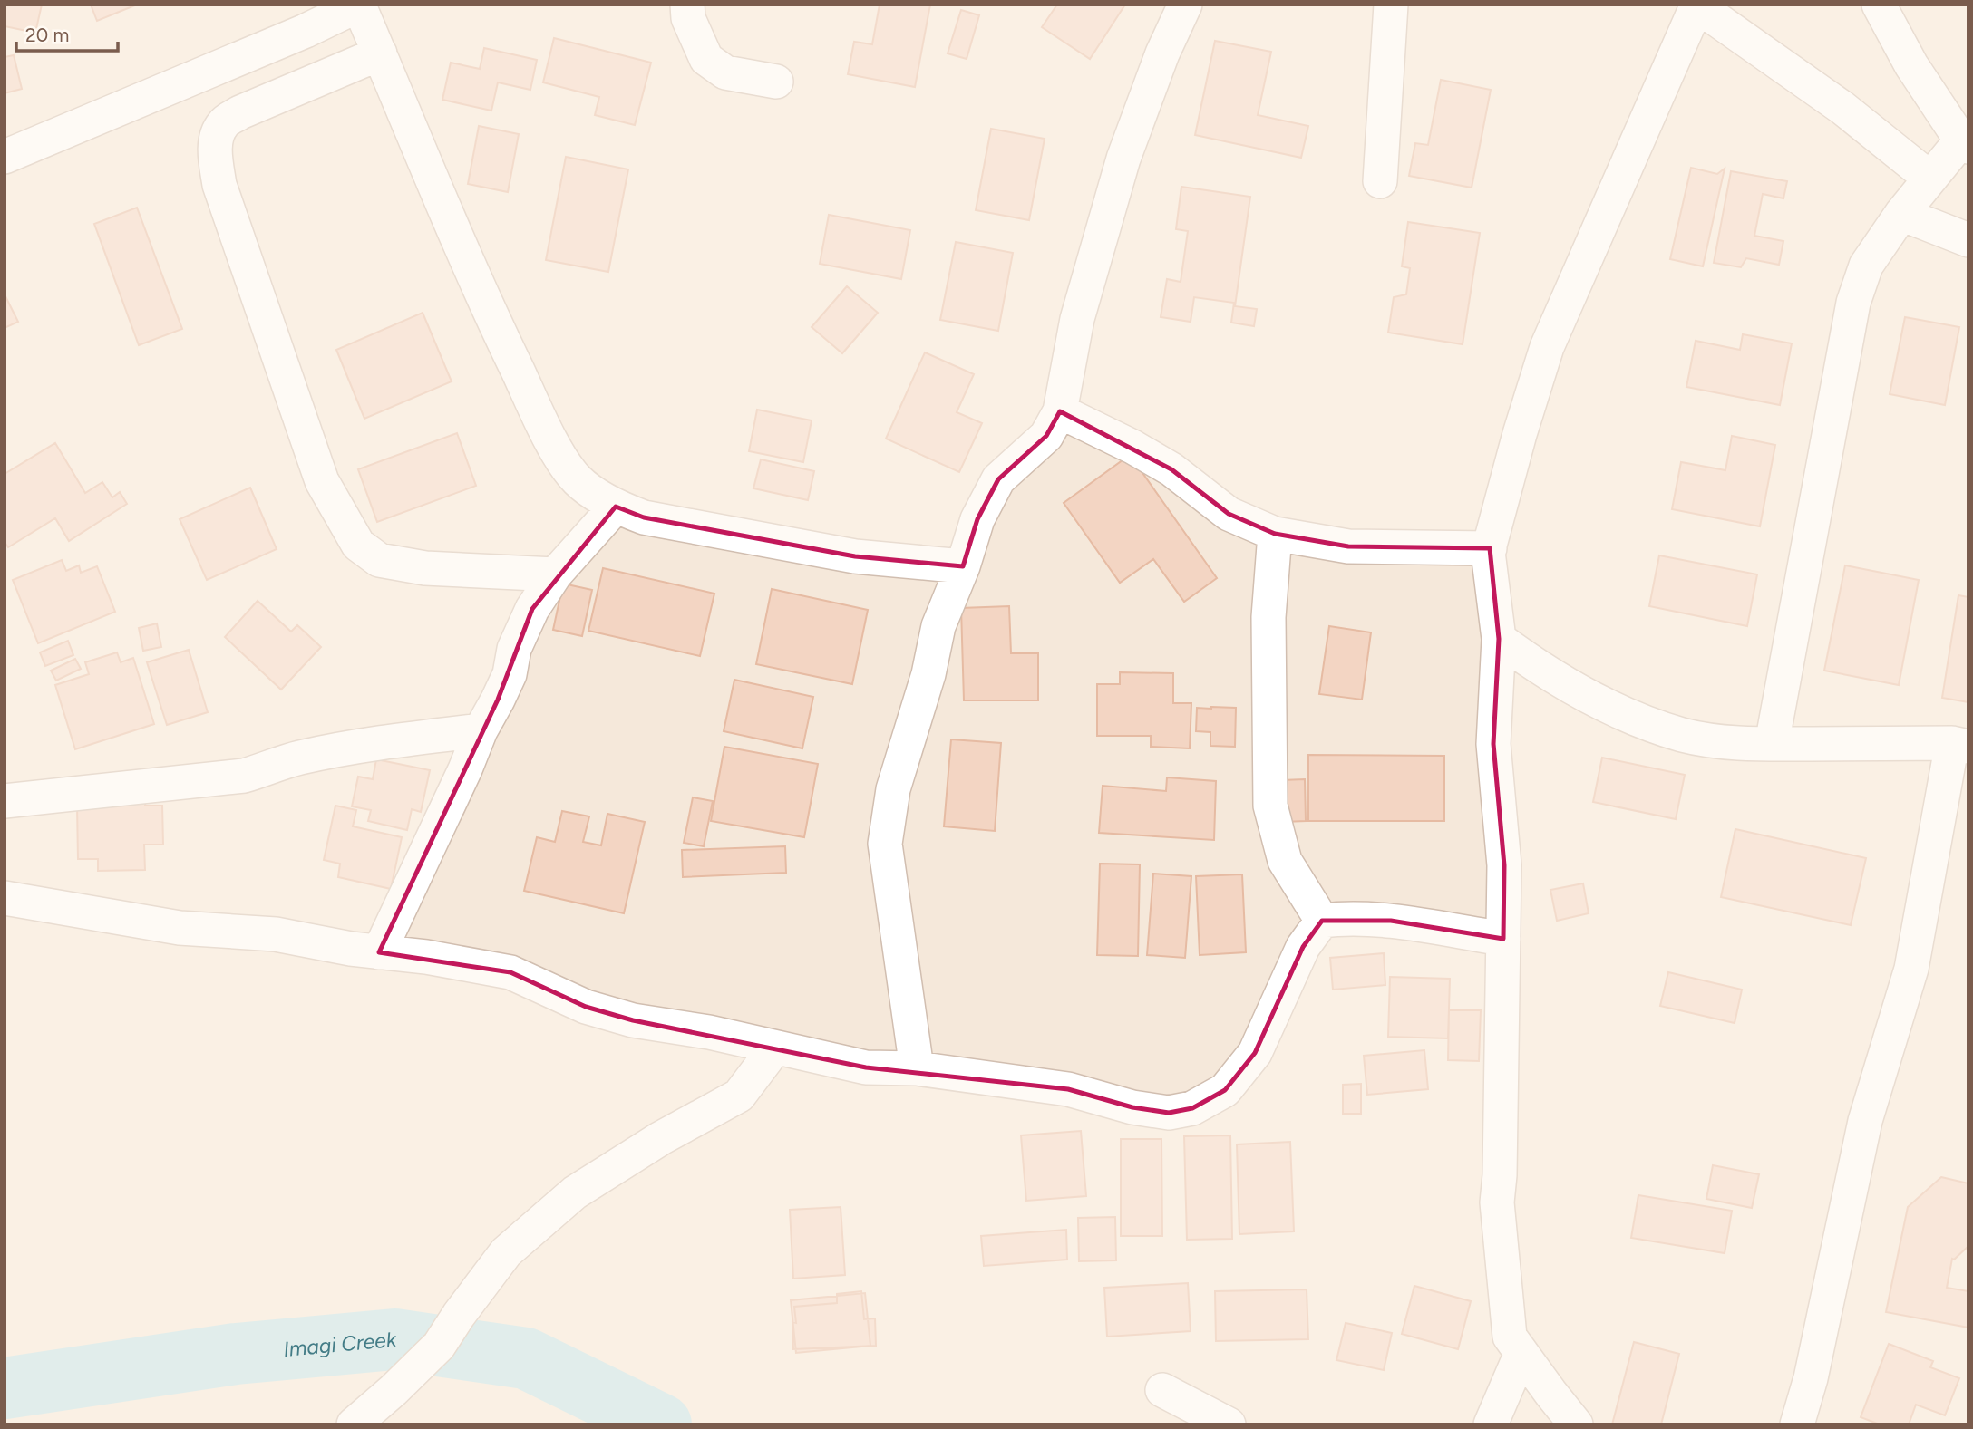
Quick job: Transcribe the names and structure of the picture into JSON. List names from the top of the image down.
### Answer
{
  "water": ["Imagi Creek"],
  "scale_bar": "20 m"
}
